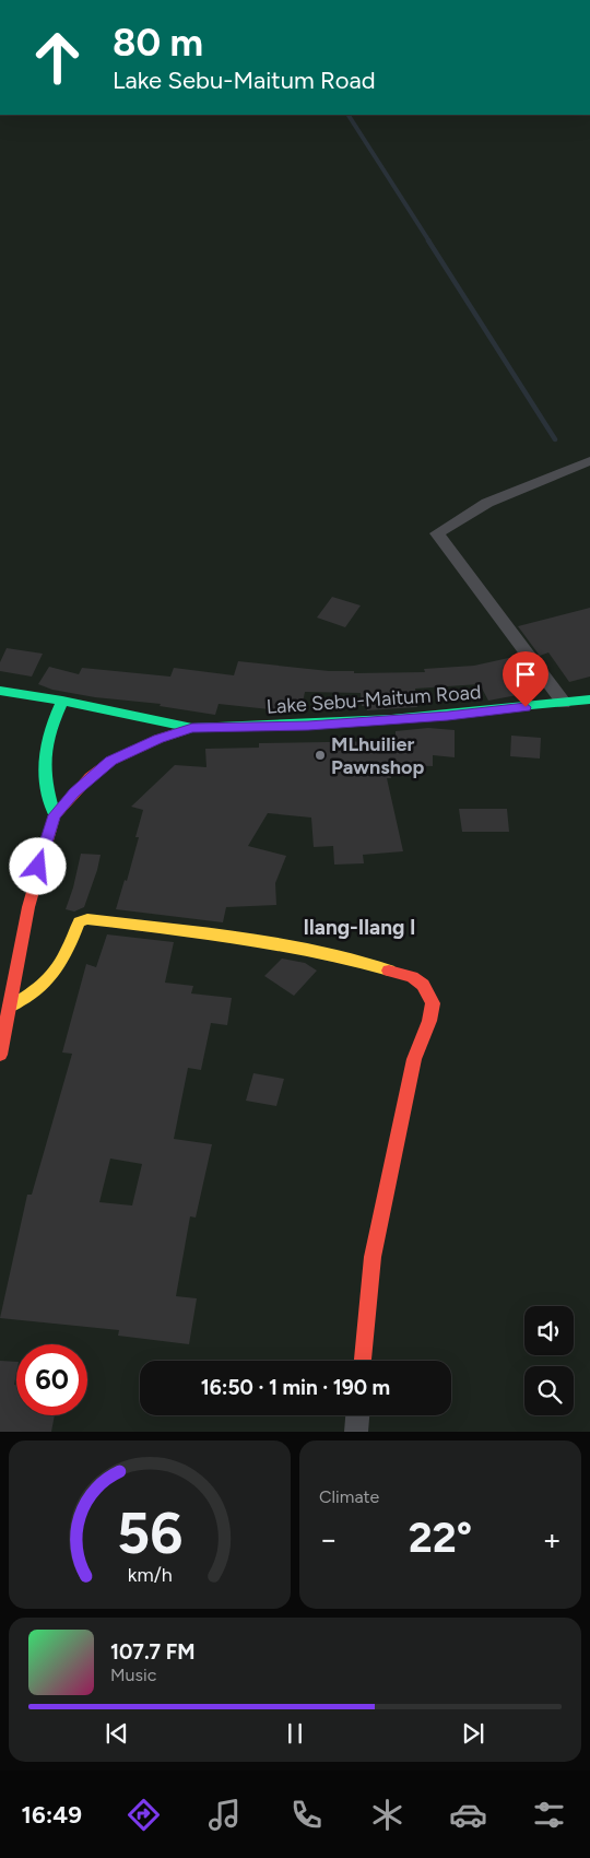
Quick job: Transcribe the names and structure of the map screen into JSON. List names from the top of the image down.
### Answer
{
  "streets": {
    "main road": ["Lake Sebu-Maitum Road"]
  },
  "districts": ["Ilang-Ilang I"],
  "places": ["MLhuilier Pawnshop"],
  "page": {
    "turn": ["80 m", "Lake Sebu-Maitum Road"],
    "limit": "60",
    "trip": "16:50 · 1 min · 190 m",
    "tile": "Climate",
    "heat": ["−", "22°", "+"],
    "song": ["107.7 FM", "Music"],
    "tabs": "16:49",
    "gauge": ["56", "km/h"]
  }
}
